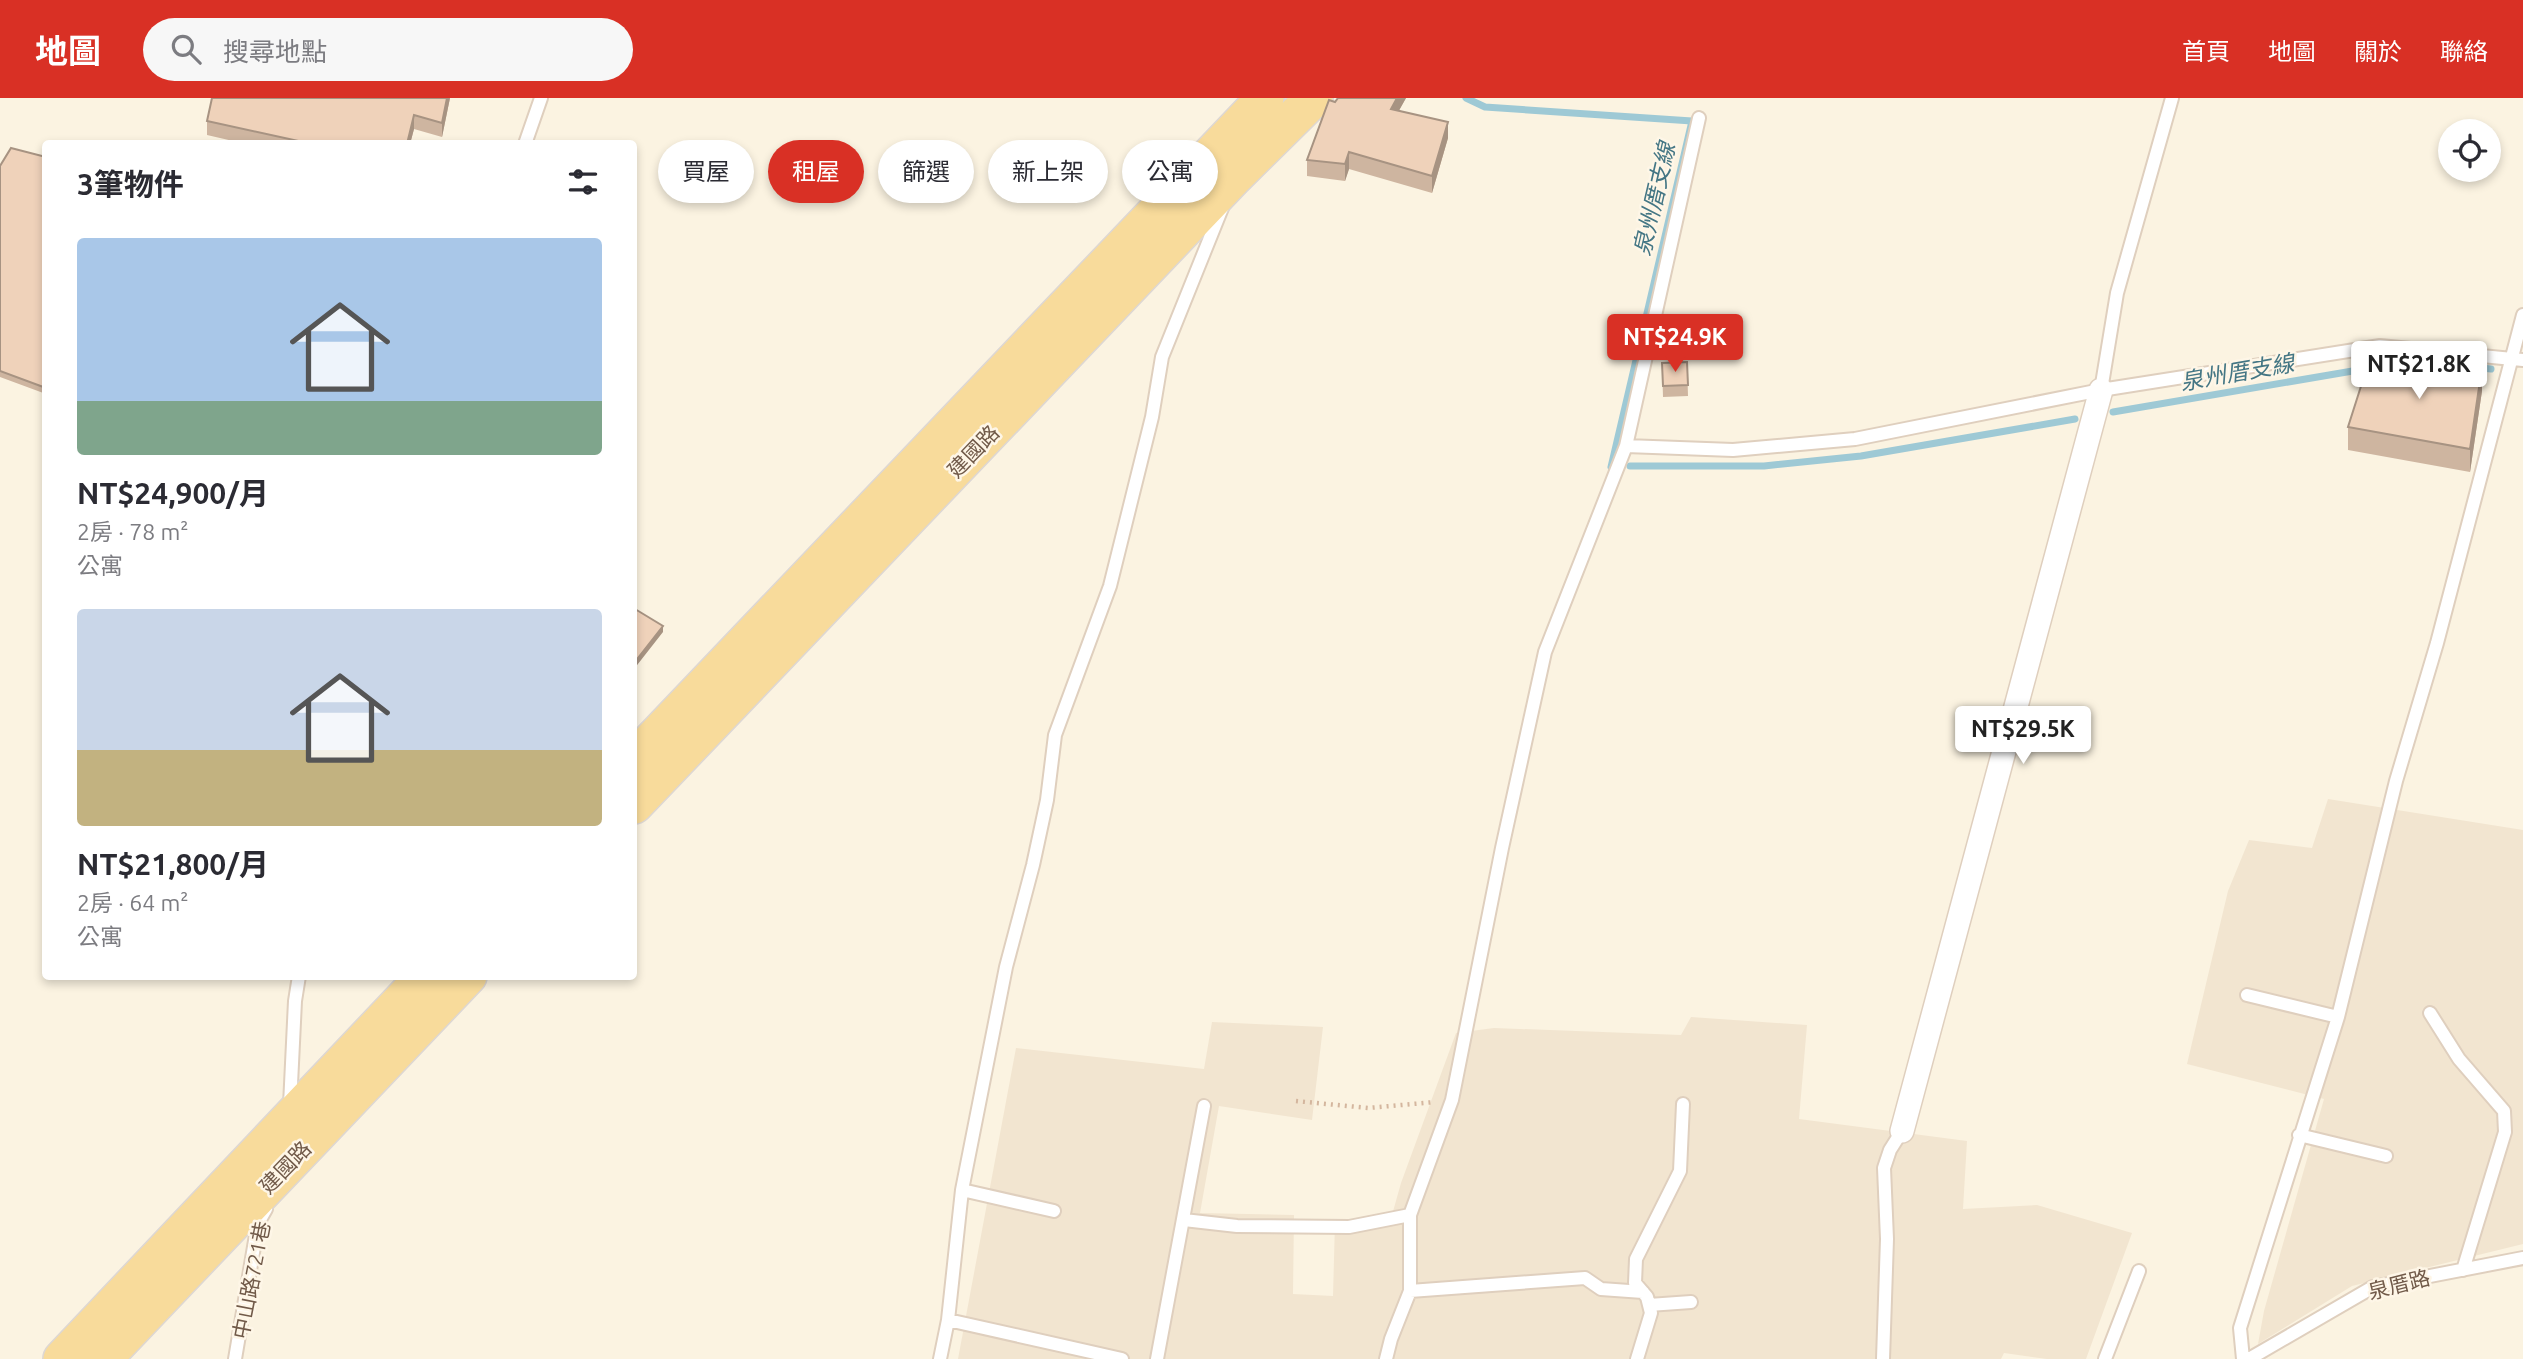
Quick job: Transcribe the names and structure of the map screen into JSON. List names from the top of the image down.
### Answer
{
  "streets": {
    "main road": ["建國路"],
    "lane": ["中山路721巷", "泉厝路"]
  },
  "crossings": [
    ["建國路", "中山路721巷"]
  ],
  "water": ["泉州厝支線"],
  "page": {
    "header": "地圖",
    "search": "搜尋地點",
    "nav": [
      "首頁",
      "地圖",
      "關於",
      "聯絡"
    ],
    "chip": [
      "買屋",
      "租屋",
      "篩選",
      "新上架",
      "公寓"
    ],
    "heading": "3筆物件",
    "list": [
      {
        "name": "NT$24,900/月",
        "note": "2房 · 78 m² · 公寓"
      },
      {
        "name": "NT$21,800/月",
        "note": "2房 · 64 m² · 公寓"
      }
    ],
    "price": ["NT$24.9K", "NT$21.8K", "NT$29.5K"]
  }
}
